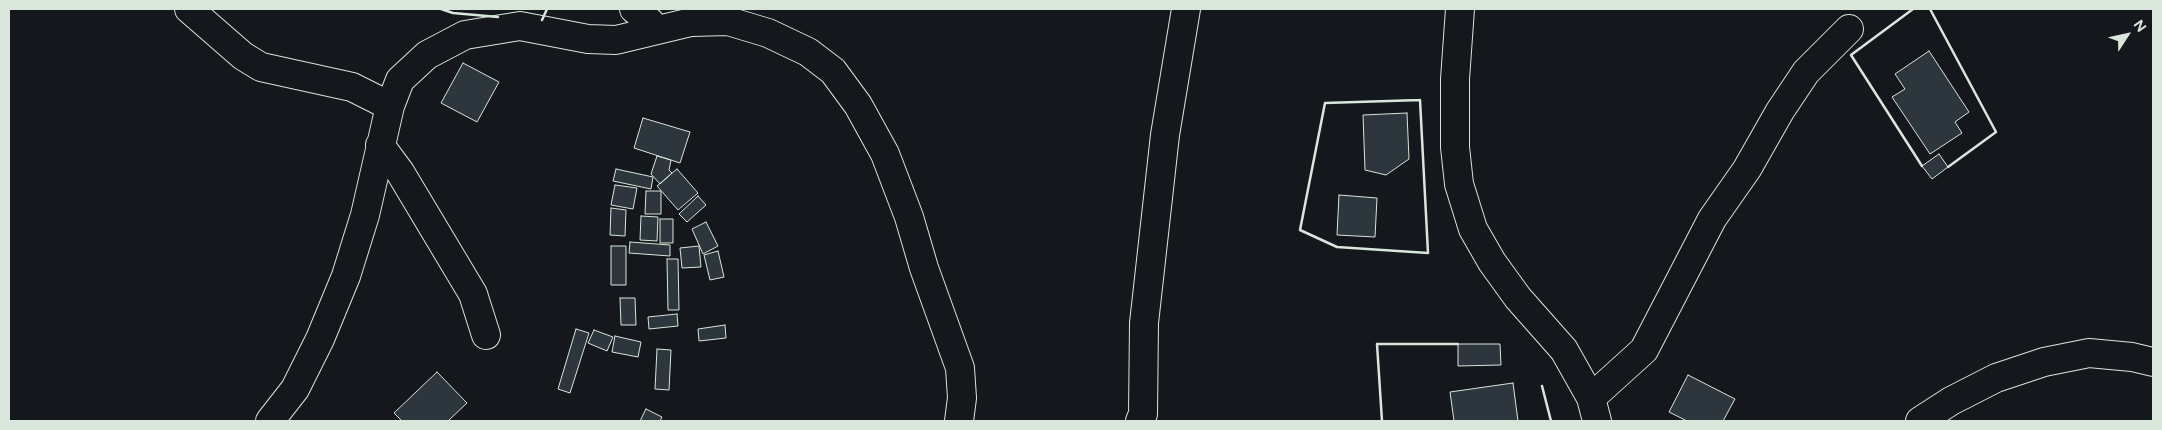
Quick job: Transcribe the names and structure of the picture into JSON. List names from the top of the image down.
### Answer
{
  "north": "top right"
}
